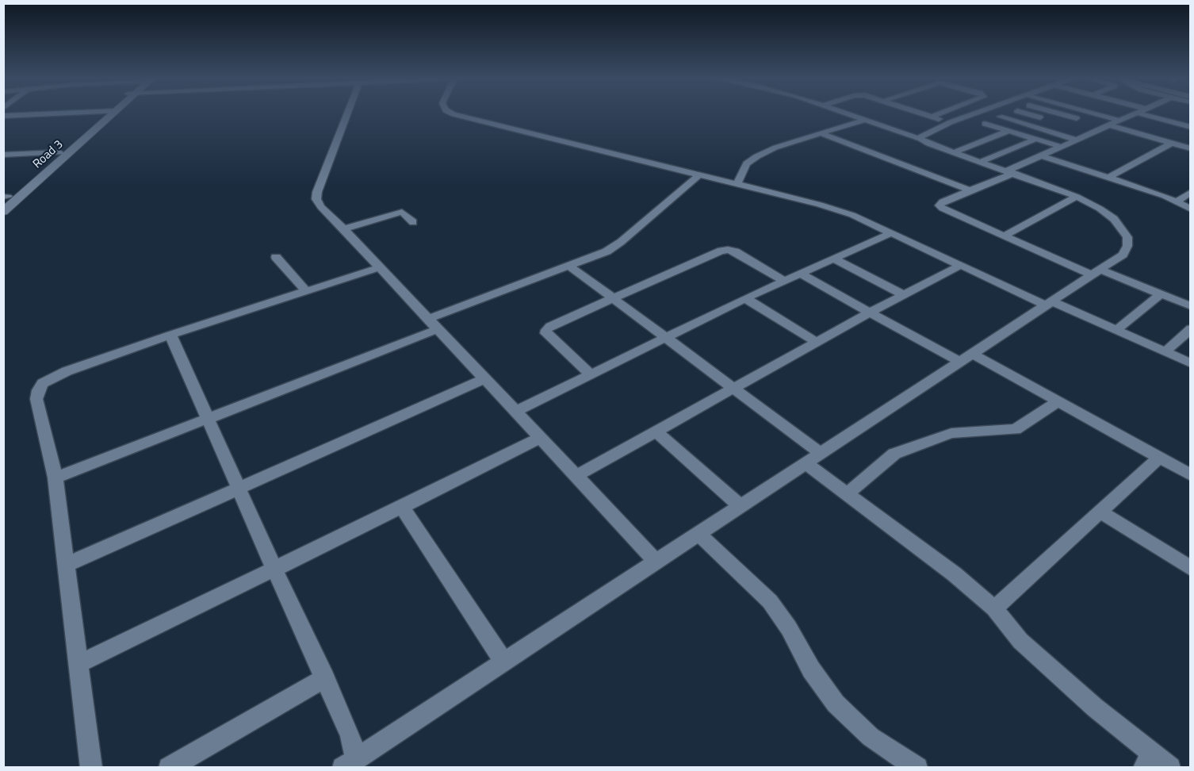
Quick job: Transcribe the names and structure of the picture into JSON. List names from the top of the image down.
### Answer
{
  "streets": {
    "street": ["Road 3"]
  }
}
